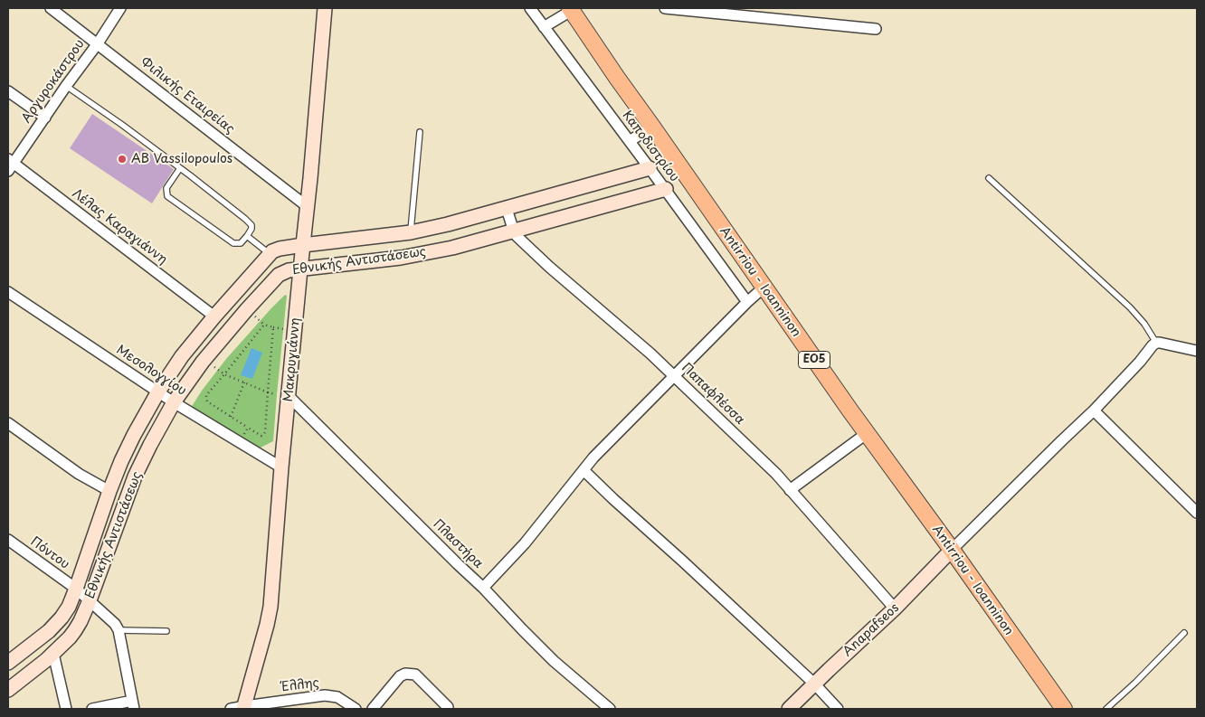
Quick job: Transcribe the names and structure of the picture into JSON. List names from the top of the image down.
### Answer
{
  "streets": {
    "main road": ["Antirriou - Ioanninon", "ΕΟ5"],
    "street": [
      "Αργυροκάστρου",
      "Φιλικής Εταιρείας",
      "Καποδιστρίου",
      "Λέλας Καραγιάννη",
      "Εθνικής Αντιστάσεως",
      "Μακρυγιάννη",
      "Μεσολογγίου",
      "Παπαφλέσσα",
      "Πλαστήρα",
      "Πόντου",
      "Anapafseos",
      "Έλλης"
    ]
  },
  "crossings": [
    ["Αργυροκάστρου", "Φιλικής Εταιρείας"],
    ["Αργυροκάστρου", "Λέλας Καραγιάννη"],
    ["Φιλικής Εταιρείας", "Μακρυγιάννη"],
    ["Καποδιστρίου", "Εθνικής Αντιστάσεως"],
    ["Λέλας Καραγιάννη", "Εθνικής Αντιστάσεως"],
    ["Εθνικής Αντιστάσεως", "Μακρυγιάννη"],
    ["Εθνικής Αντιστάσεως", "Μεσολογγίου"],
    ["Εθνικής Αντιστάσεως", "Παπαφλέσσα"],
    ["Εθνικής Αντιστάσεως", "Πόντου"],
    ["Antirriou - Ioanninon", "Anapafseos"],
    ["Μακρυγιάννη", "Μεσολογγίου"],
    ["Μακρυγιάννη", "Πλαστήρα"],
    ["Μακρυγιάννη", "Έλλης"],
    ["Παπαφλέσσα", "Anapafseos"]
  ],
  "places": ["AB Vassilopoulos"]
}
